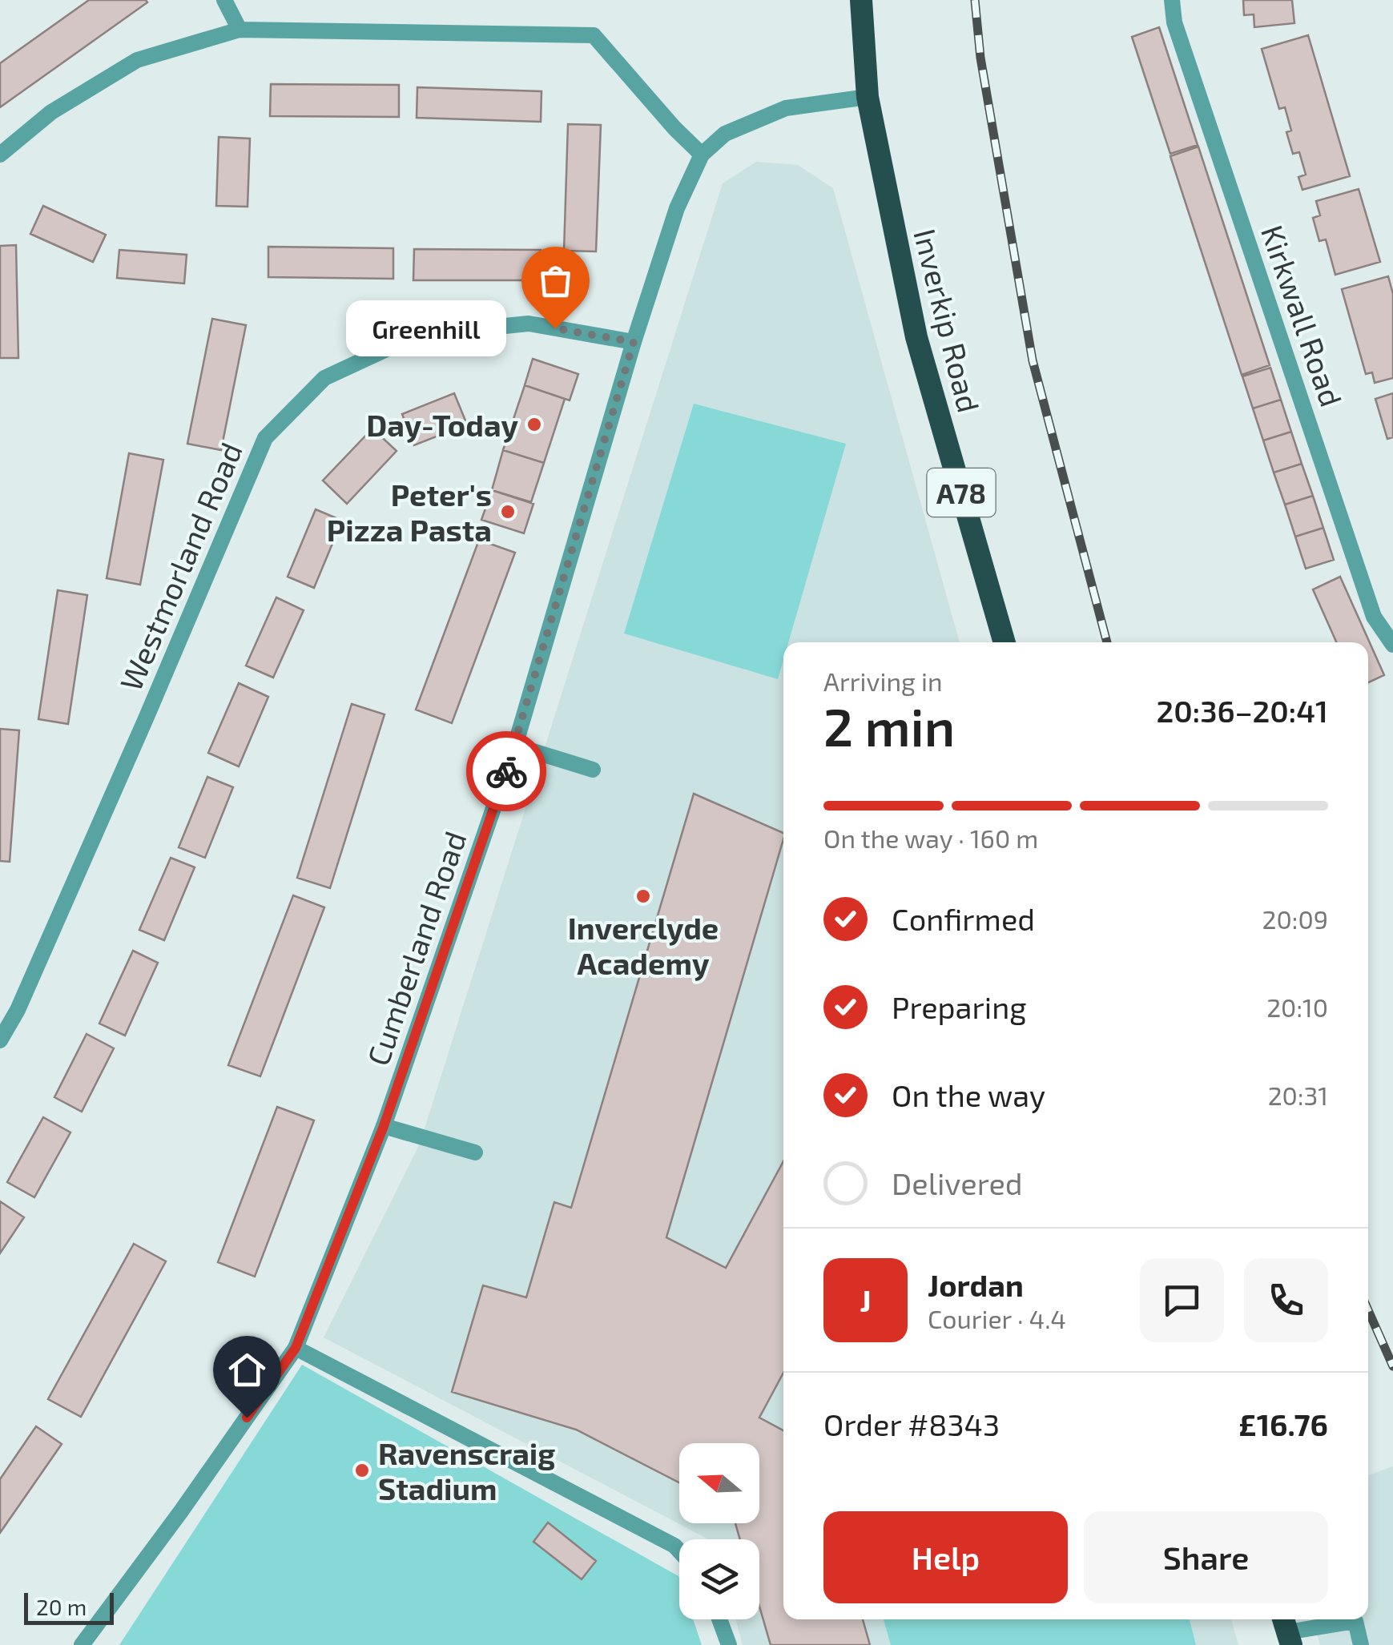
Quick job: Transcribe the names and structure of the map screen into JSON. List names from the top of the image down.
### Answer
{
  "streets": {
    "highway": ["Inverkip Road", "A78"],
    "street": ["Kirkwall Road", "Westmorland Road", "Cumberland Road"]
  },
  "crossings": [
    ["Inverkip Road", "Cumberland Road"],
    ["Westmorland Road", "Cumberland Road"]
  ],
  "places": [
    "Greenhill",
    "Day-Today",
    "Peter's Pizza Pasta",
    "Inverclyde Academy",
    "Ravenscraig Stadium"
  ],
  "scale_bar": "20 m",
  "north": "left",
  "page": {
    "bubble": "Greenhill",
    "heading": ["2 min", "Arriving in", "20:36–20:41"],
    "panel": [
      "Jordan",
      "Courier · 4.4",
      "Order #8343",
      "£16.76"
    ],
    "bar": "On the way · 160 m",
    "list": [
      ["Confirmed", "20:09"],
      ["Preparing", "20:10"],
      ["On the way", "20:31"],
      "Delivered"
    ],
    "round": "J",
    "buttons": ["Help", "Share"],
    "scale": "20 m"
  }
}
